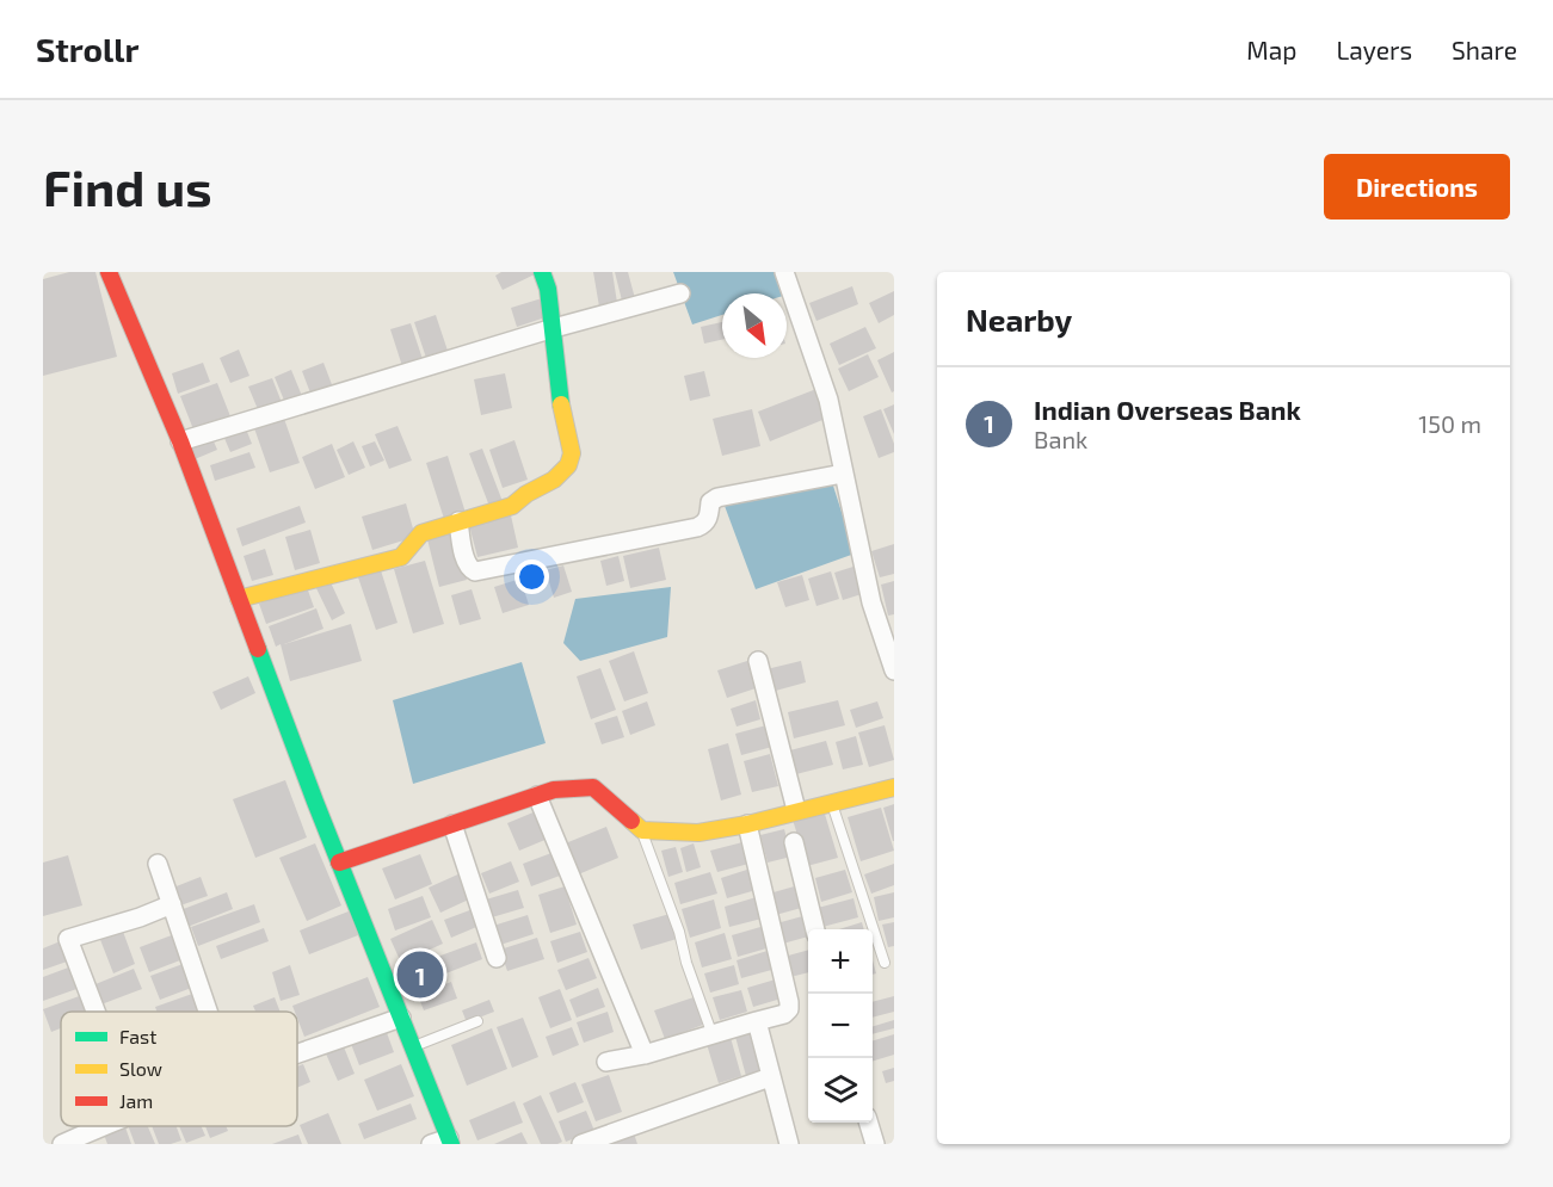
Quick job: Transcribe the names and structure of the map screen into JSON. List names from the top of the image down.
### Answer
{
  "legend": ["Fast", "Slow", "Jam"],
  "north": "bottom right",
  "page": {
    "header": "Strollr",
    "nav": ["Map", "Layers", "Share"],
    "buttons": "Directions",
    "title": "Find us",
    "heading": "Nearby",
    "list": [
      {
        "mark": "1",
        "name": "Indian Overseas Bank",
        "note": "Bank",
        "value": "150 m"
      }
    ],
    "map_buttons": ["+", "−"],
    "pins": "1"
  }
}
